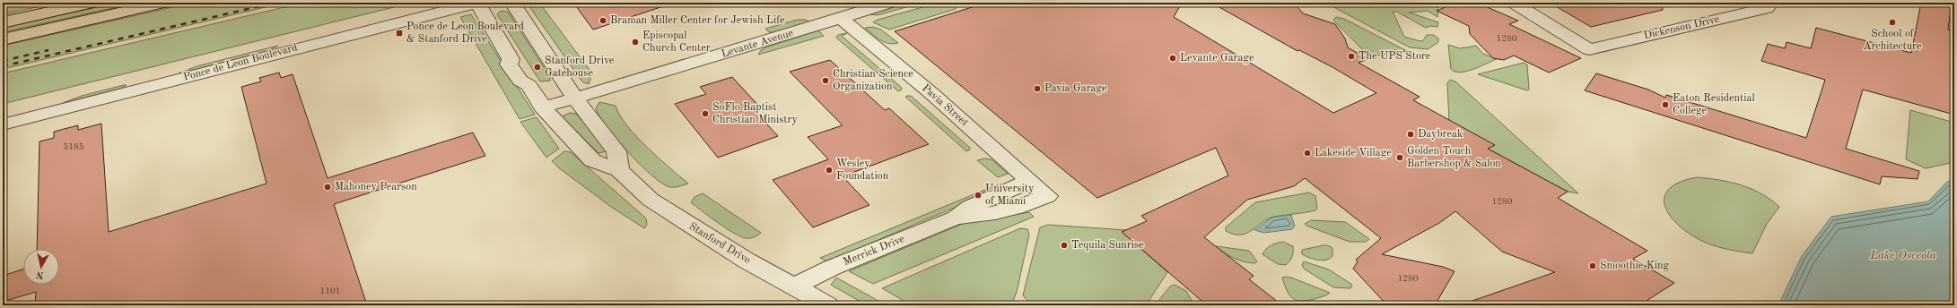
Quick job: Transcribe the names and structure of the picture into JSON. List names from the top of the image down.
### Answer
{
  "streets": {
    "street": [
      "Dickenson Drive",
      "Levante Avenue",
      "Ponce de Leon Boulevard",
      "Pavia Street",
      "Stanford Drive",
      "Merrick Drive"
    ]
  },
  "crossings": [
    ["Levante Avenue", "Pavia Street"],
    ["Levante Avenue", "Stanford Drive"],
    ["Ponce de Leon Boulevard", "Stanford Drive"],
    ["Pavia Street", "Merrick Drive"],
    ["Stanford Drive", "Merrick Drive"]
  ],
  "water": ["Lake Osceola"],
  "places": {
    "other": [
      "Braman Miller Center for Jewish Life",
      "School of Architecture",
      "Episcopal Church Center",
      "The UPS Store",
      "Levante Garage",
      "Stanford Drive Gatehouse",
      "Christian Science Organization",
      "Pavia Garage",
      "Eaton Residential College",
      "SoFlo Baptist Christian Ministry",
      "Daybreak",
      "Lakeside Village",
      "Golden Touch Barbershop & Salon",
      "Wesley Foundation",
      "Mahoney Pearson",
      "University of Miami",
      "Tequila Sunrise",
      "Smoothie King"
    ],
    "transit": ["Ponce de Leon Boulevard & Stanford Drive"]
  },
  "house_numbers": [
    "1280",
    "5185",
    "1280",
    "1280",
    "1101"
  ],
  "north": "bottom"
}
